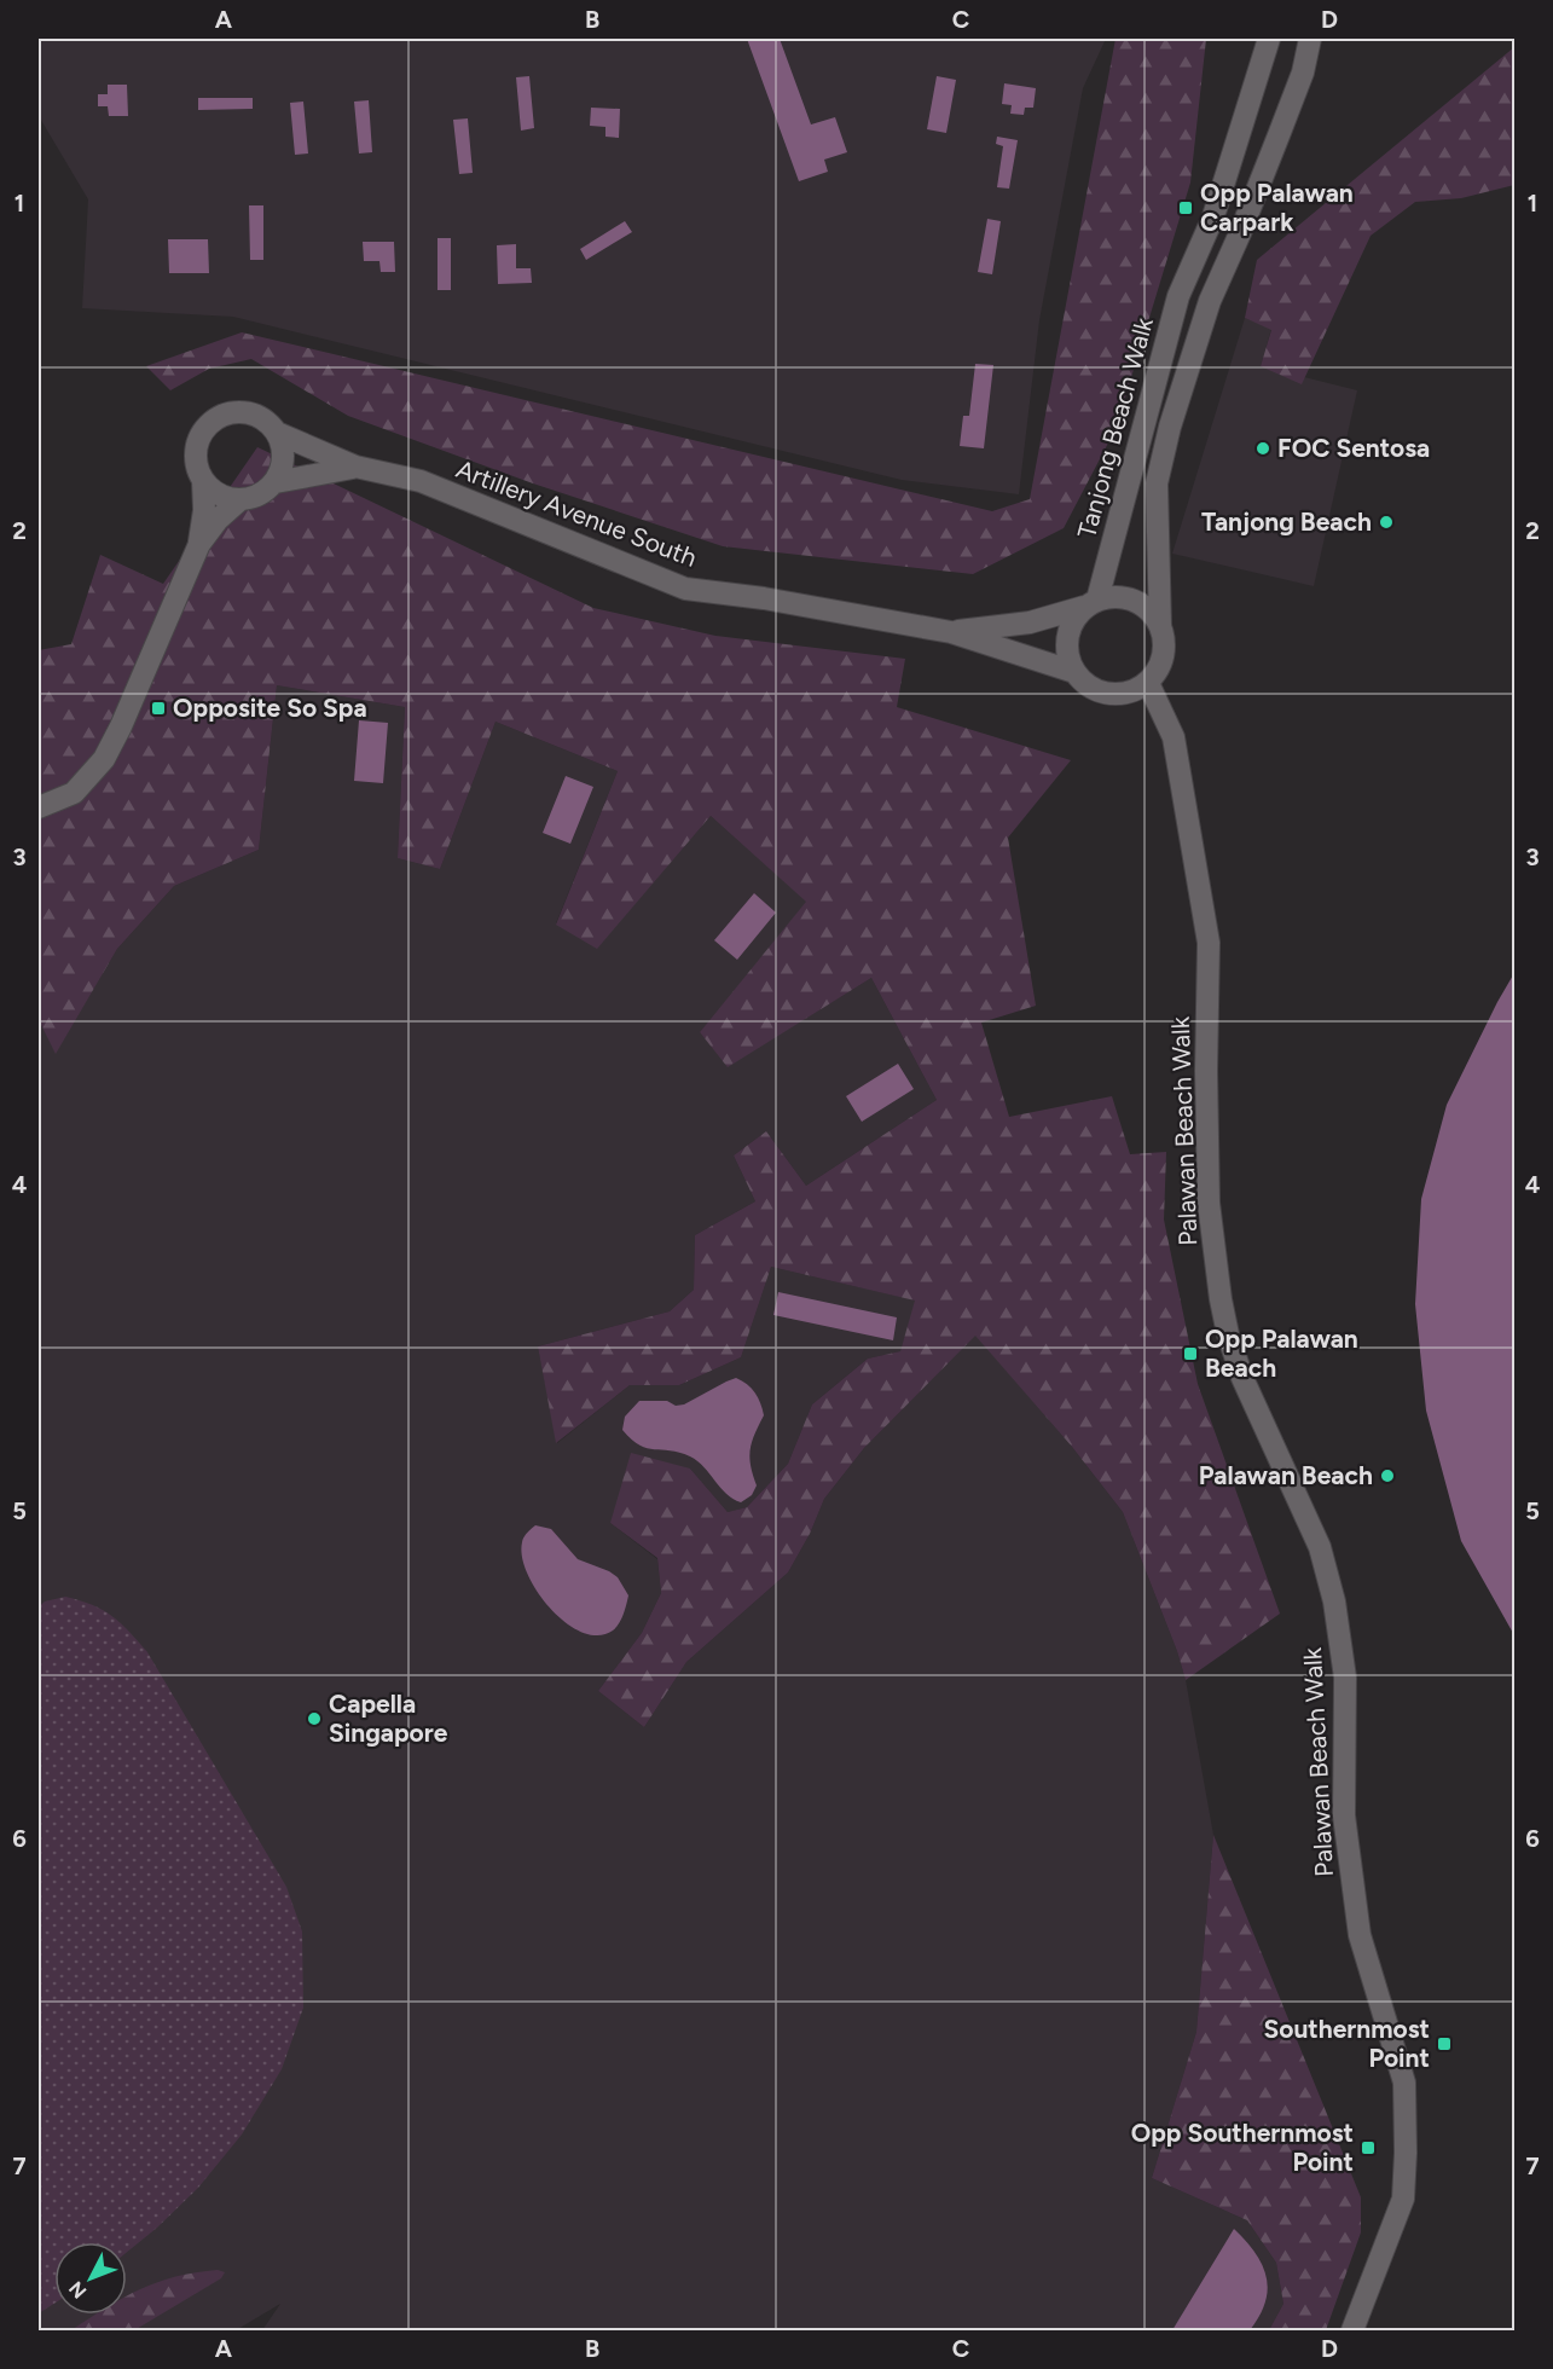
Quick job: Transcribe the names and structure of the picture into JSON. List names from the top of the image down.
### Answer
{
  "streets": {
    "street": ["Tanjong Beach Walk", "Artillery Avenue South", "Palawan Beach Walk"]
  },
  "crossings": [
    ["Tanjong Beach Walk", "Artillery Avenue South"],
    ["Tanjong Beach Walk", "Palawan Beach Walk"],
    ["Artillery Avenue South", "Palawan Beach Walk"]
  ],
  "places": {
    "transit": [
      "Opp Palawan Carpark",
      "Opposite So Spa",
      "Opp Palawan Beach",
      "Southernmost Point",
      "Opp Southernmost Point"
    ],
    "other": [
      "FOC Sentosa",
      "Tanjong Beach",
      "Palawan Beach",
      "Capella Singapore"
    ]
  },
  "north": "bottom left",
  "grid": {
    "columns": [
      "A",
      "B",
      "C",
      "D"
    ],
    "rows": [
      "1",
      "2",
      "3",
      "4",
      "5",
      "6",
      "7"
    ]
  }
}
